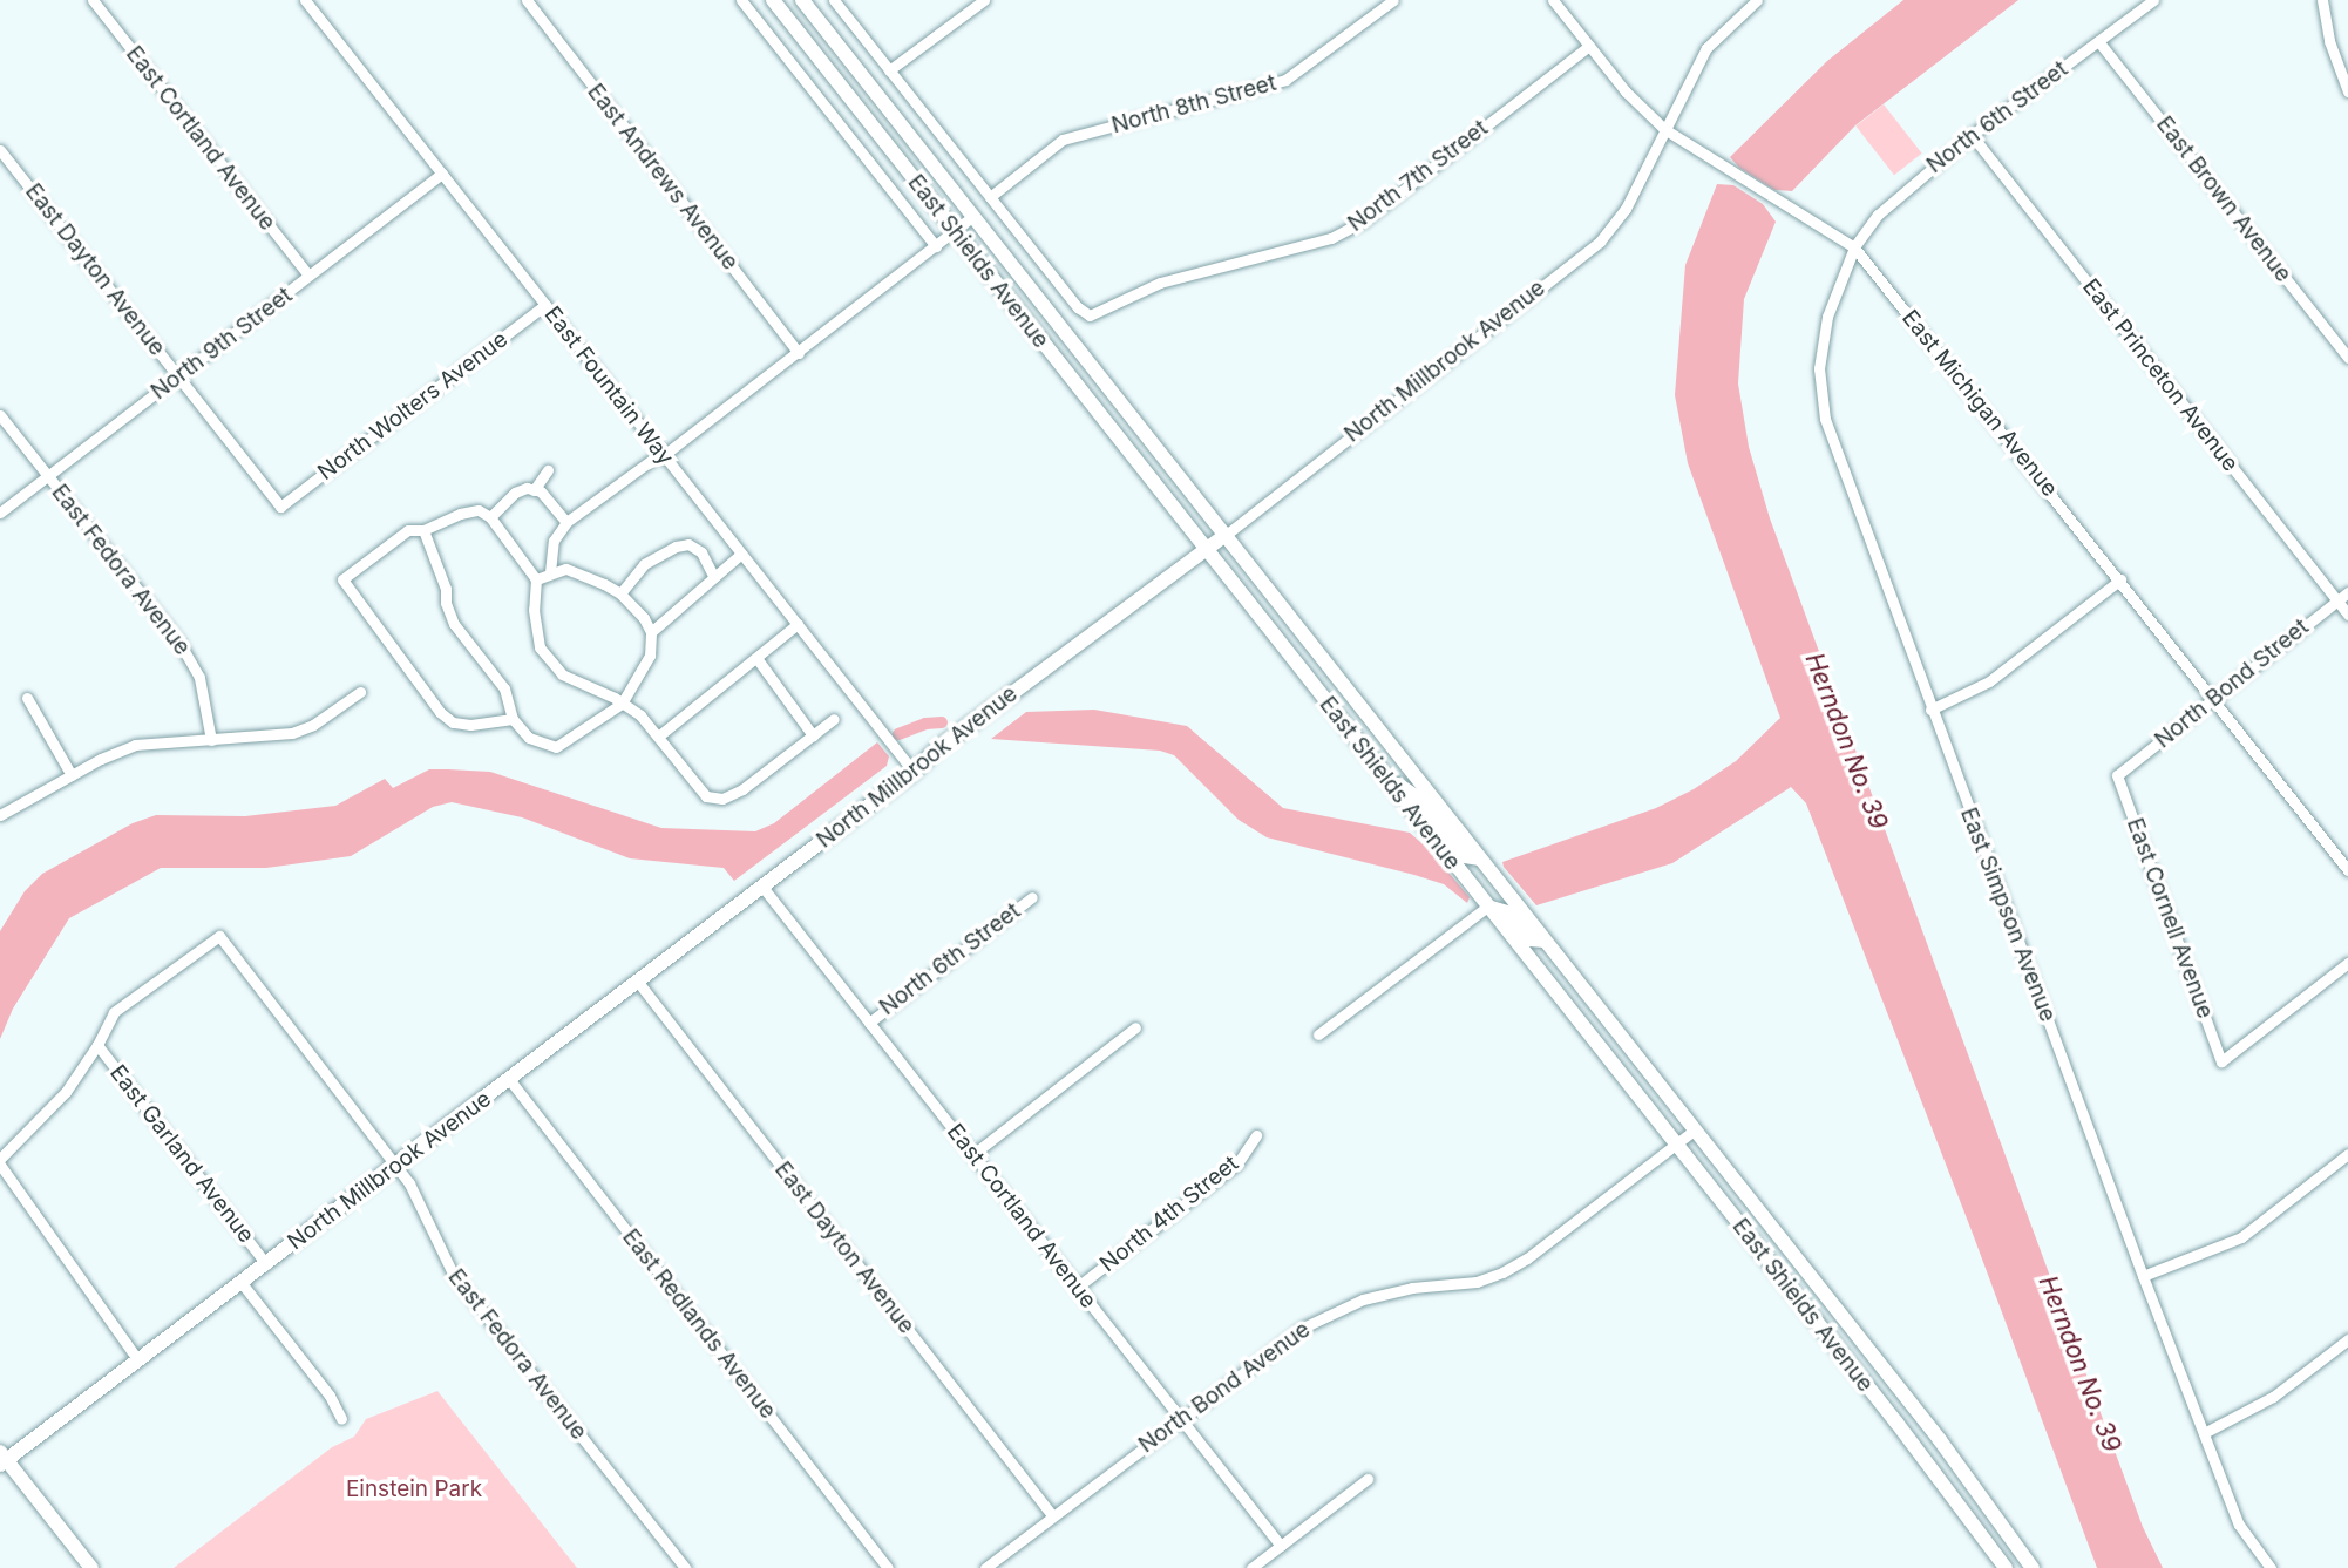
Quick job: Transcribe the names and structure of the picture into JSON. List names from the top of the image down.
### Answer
{
  "streets": {
    "main road": ["East Shields Avenue", "North Millbrook Avenue"],
    "street": [
      "North 8th Street",
      "North 6th Street",
      "East Cortland Avenue",
      "North 7th Street",
      "East Andrews Avenue",
      "East Brown Avenue",
      "East Dayton Avenue",
      "North 9th Street",
      "East Princeton Avenue",
      "East Fountain Way",
      "East Michigan Avenue",
      "North Wolters Avenue",
      "East Fedora Avenue",
      "North Bond Street",
      "East Simpson Avenue",
      "East Cornell Avenue",
      "East Garland Avenue",
      "North 4th Street",
      "East Redlands Avenue",
      "North Bond Avenue"
    ]
  },
  "crossings": [
    ["North 8th Street", "North 7th Street"],
    ["North 6th Street", "East Cortland Avenue"],
    ["North 6th Street", "East Brown Avenue"],
    ["North 6th Street", "East Princeton Avenue"],
    ["North 6th Street", "East Michigan Avenue"],
    ["North 6th Street", "East Simpson Avenue"],
    ["East Cortland Avenue", "North 9th Street"],
    ["East Cortland Avenue", "North Millbrook Avenue"],
    ["East Cortland Avenue", "North 4th Street"],
    ["East Cortland Avenue", "North Bond Avenue"],
    ["North 7th Street", "East Michigan Avenue"],
    ["East Shields Avenue", "North Millbrook Avenue"],
    ["East Shields Avenue", "North Bond Avenue"],
    ["East Dayton Avenue", "North 9th Street"],
    ["East Dayton Avenue", "North Millbrook Avenue"],
    ["East Dayton Avenue", "North Wolters Avenue"],
    ["East Dayton Avenue", "North Bond Avenue"],
    ["North 9th Street", "East Fountain Way"],
    ["North 9th Street", "East Fedora Avenue"],
    ["North Millbrook Avenue", "East Fountain Way"],
    ["North Millbrook Avenue", "East Michigan Avenue"],
    ["North Millbrook Avenue", "East Fedora Avenue"],
    ["North Millbrook Avenue", "East Garland Avenue"],
    ["North Millbrook Avenue", "East Redlands Avenue"],
    ["East Princeton Avenue", "North Bond Street"],
    ["East Fountain Way", "North Wolters Avenue"],
    ["East Michigan Avenue", "North Bond Street"],
    ["East Michigan Avenue", "East Simpson Avenue"],
    ["East Fedora Avenue", "East Garland Avenue"],
    ["North Bond Street", "East Cornell Avenue"]
  ],
  "water": ["Herndon No. 39"],
  "parks": ["Einstein Park"]
}
